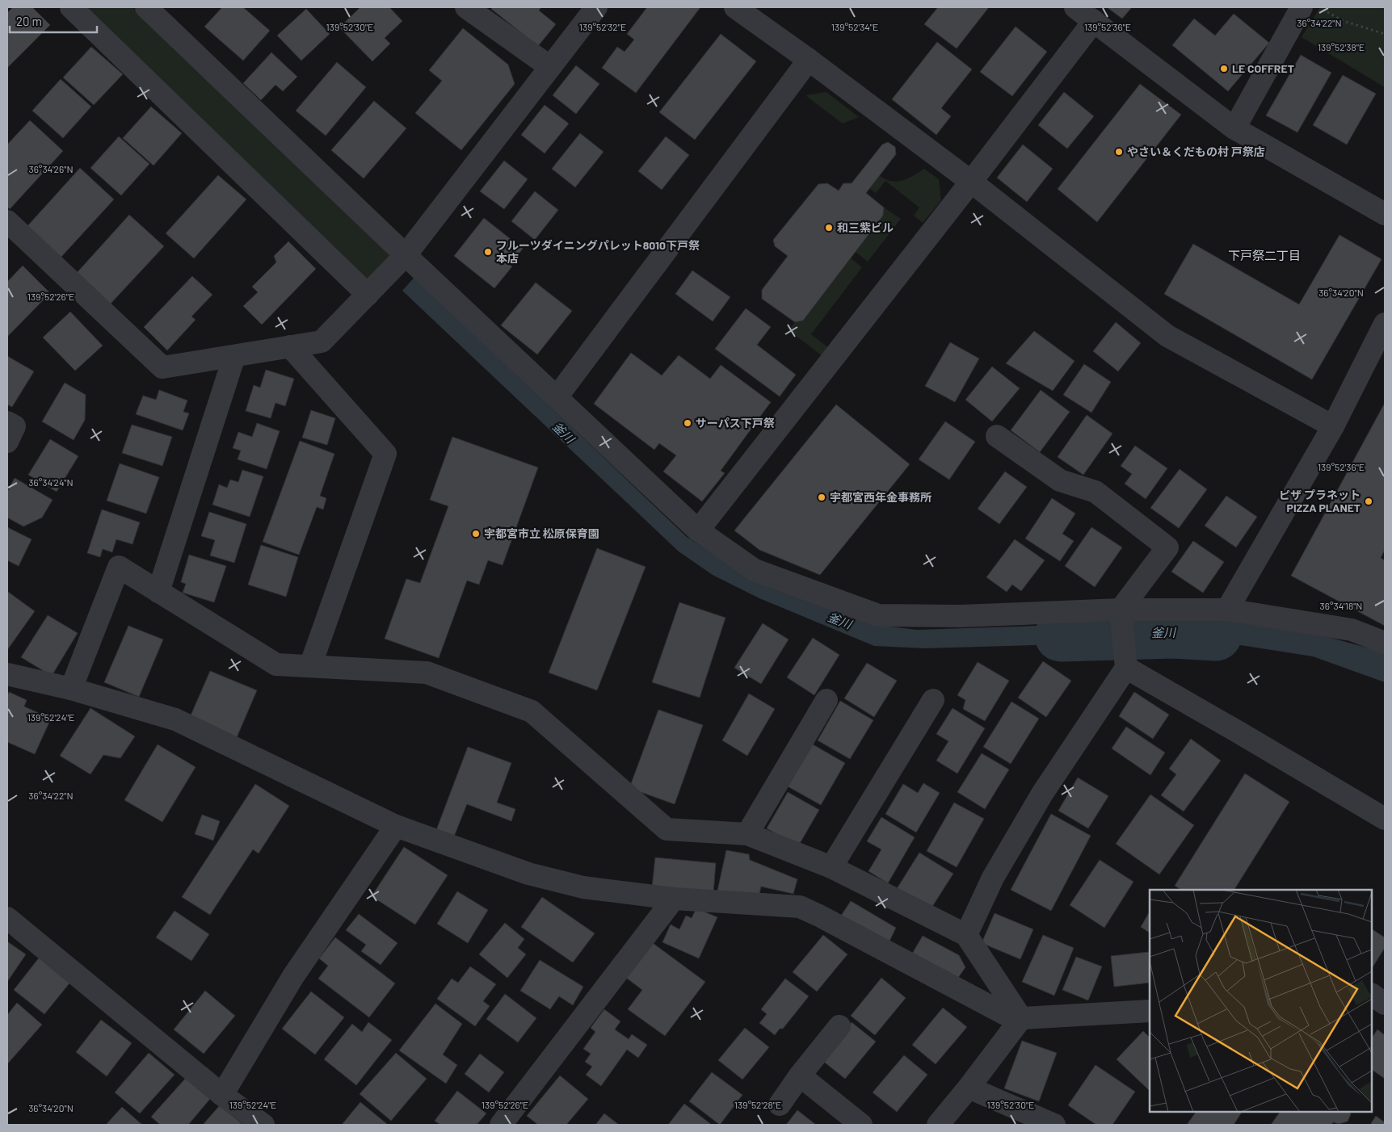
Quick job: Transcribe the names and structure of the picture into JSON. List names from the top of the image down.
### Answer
{
  "districts": ["下戸祭二丁目"],
  "water": ["釜川"],
  "places": [
    "LE COFFRET",
    "やさい＆くだもの村 戸祭店",
    "和三紫ビル",
    "フルーツダイニングパレット8010下戸祭 本店",
    "サーパス下戸祭",
    "宇都宮西年金事務所",
    "ピザ プラネット PIZZA PLANET",
    "宇都宮市立 松原保育園"
  ],
  "scale_bar": "20 m",
  "coordinates": [
    "36°34'22\"N",
    "139°52'30\"E",
    "139°52'32\"E",
    "139°52'34\"E",
    "139°52'36\"E",
    "139°52'38\"E",
    "36°34'26\"N",
    "36°34'20\"N",
    "139°52'26\"E",
    "36°34'24\"N",
    "36°34'18\"N",
    "139°52'24\"E",
    "139°52'28\"E"
  ]
}
